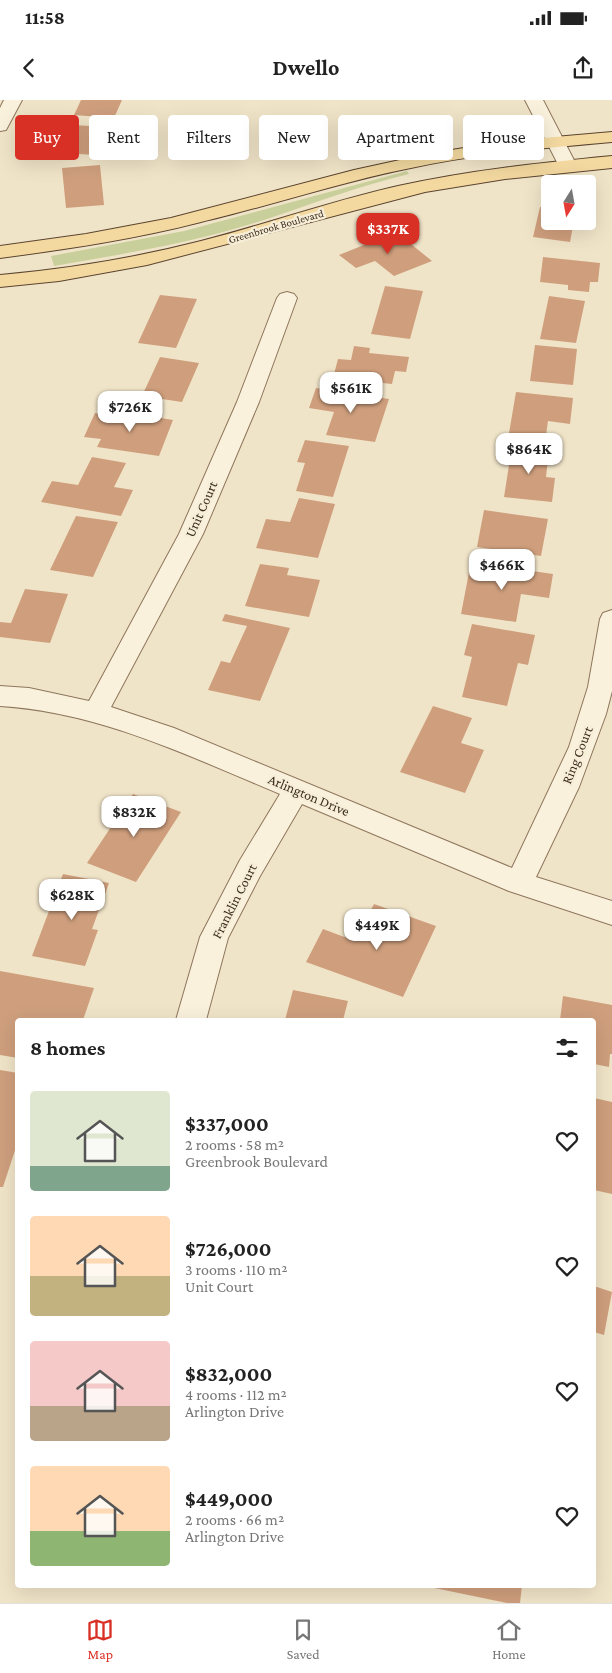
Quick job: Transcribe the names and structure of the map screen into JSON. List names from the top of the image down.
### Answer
{
  "streets": {
    "main road": ["Greenbrook Boulevard"],
    "street": [
      "Unit Court",
      "Ring Court",
      "Arlington Drive",
      "Franklin Court"
    ]
  },
  "crossings": [
    ["Unit Court", "Arlington Drive"],
    ["Ring Court", "Arlington Drive"],
    ["Arlington Drive", "Franklin Court"]
  ],
  "north": "bottom",
  "page": {
    "status": "11:58",
    "header": "Dwello",
    "chip": [
      "Buy",
      "Rent",
      "Filters",
      "New",
      "Apartment",
      "House"
    ],
    "price": [
      "$337K",
      "$561K",
      "$726K",
      "$864K",
      "$466K",
      "$832K",
      "$628K",
      "$449K"
    ],
    "heading": "8 homes",
    "list": [
      {
        "name": "$337,000",
        "note": "2 rooms · 58 m² · Greenbrook Boulevard"
      },
      {
        "name": "$726,000",
        "note": "3 rooms · 110 m² · Unit Court"
      },
      {
        "name": "$832,000",
        "note": "4 rooms · 112 m² · Arlington Drive"
      },
      {
        "name": "$449,000",
        "note": "2 rooms · 66 m² · Arlington Drive"
      }
    ],
    "tabs": ["Map", "Saved", "Home"]
  }
}
